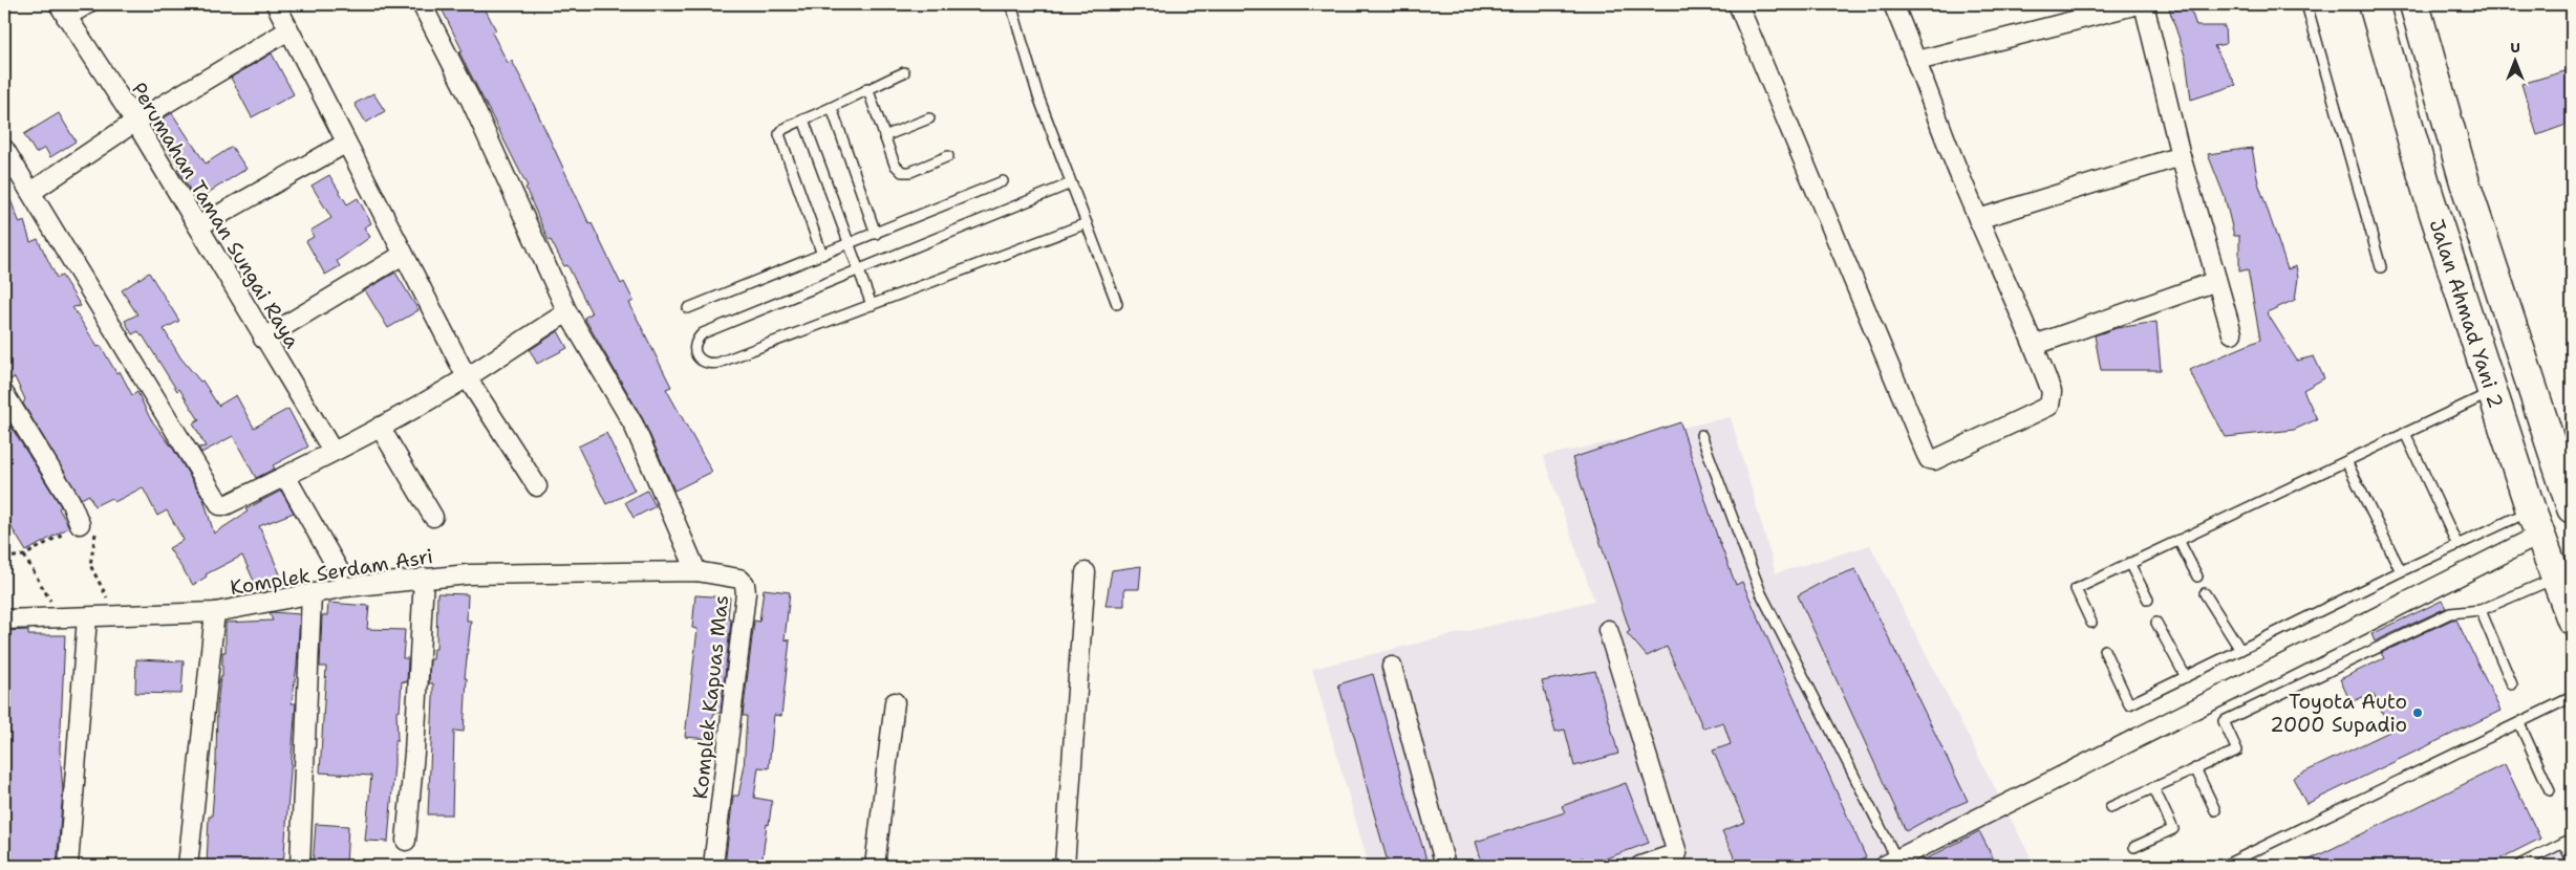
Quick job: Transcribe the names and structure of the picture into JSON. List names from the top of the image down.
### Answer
{
  "streets": {
    "highway": ["Jalan Ahmad Yani 2"],
    "street": ["Perumahan Taman Sungai Raya", "Komplek Serdam Asri", "Komplek Kapuas Mas"]
  },
  "crossings": [
    ["Komplek Serdam Asri", "Komplek Kapuas Mas"]
  ],
  "places": ["Toyota Auto 2000 Supadio"],
  "north": "top"
}
